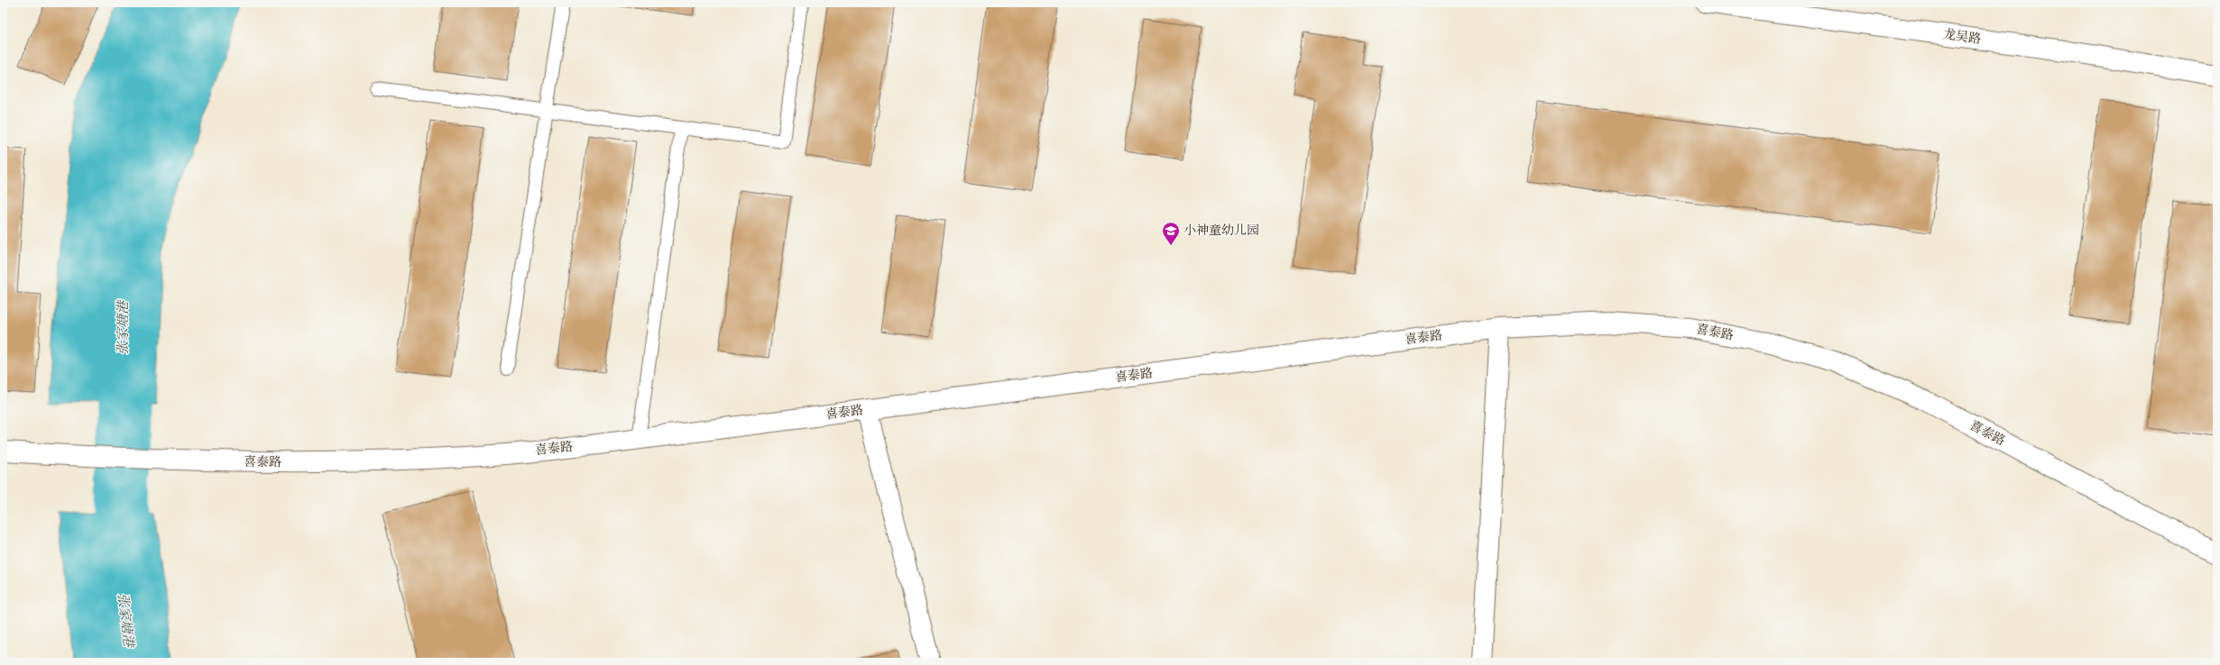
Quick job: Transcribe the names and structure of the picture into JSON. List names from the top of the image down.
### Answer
{
  "streets": {
    "street": ["龙吴路", "喜泰路"]
  },
  "water": ["张家塘港"],
  "places": {
    "school or university": ["小神童幼儿园"]
  }
}
